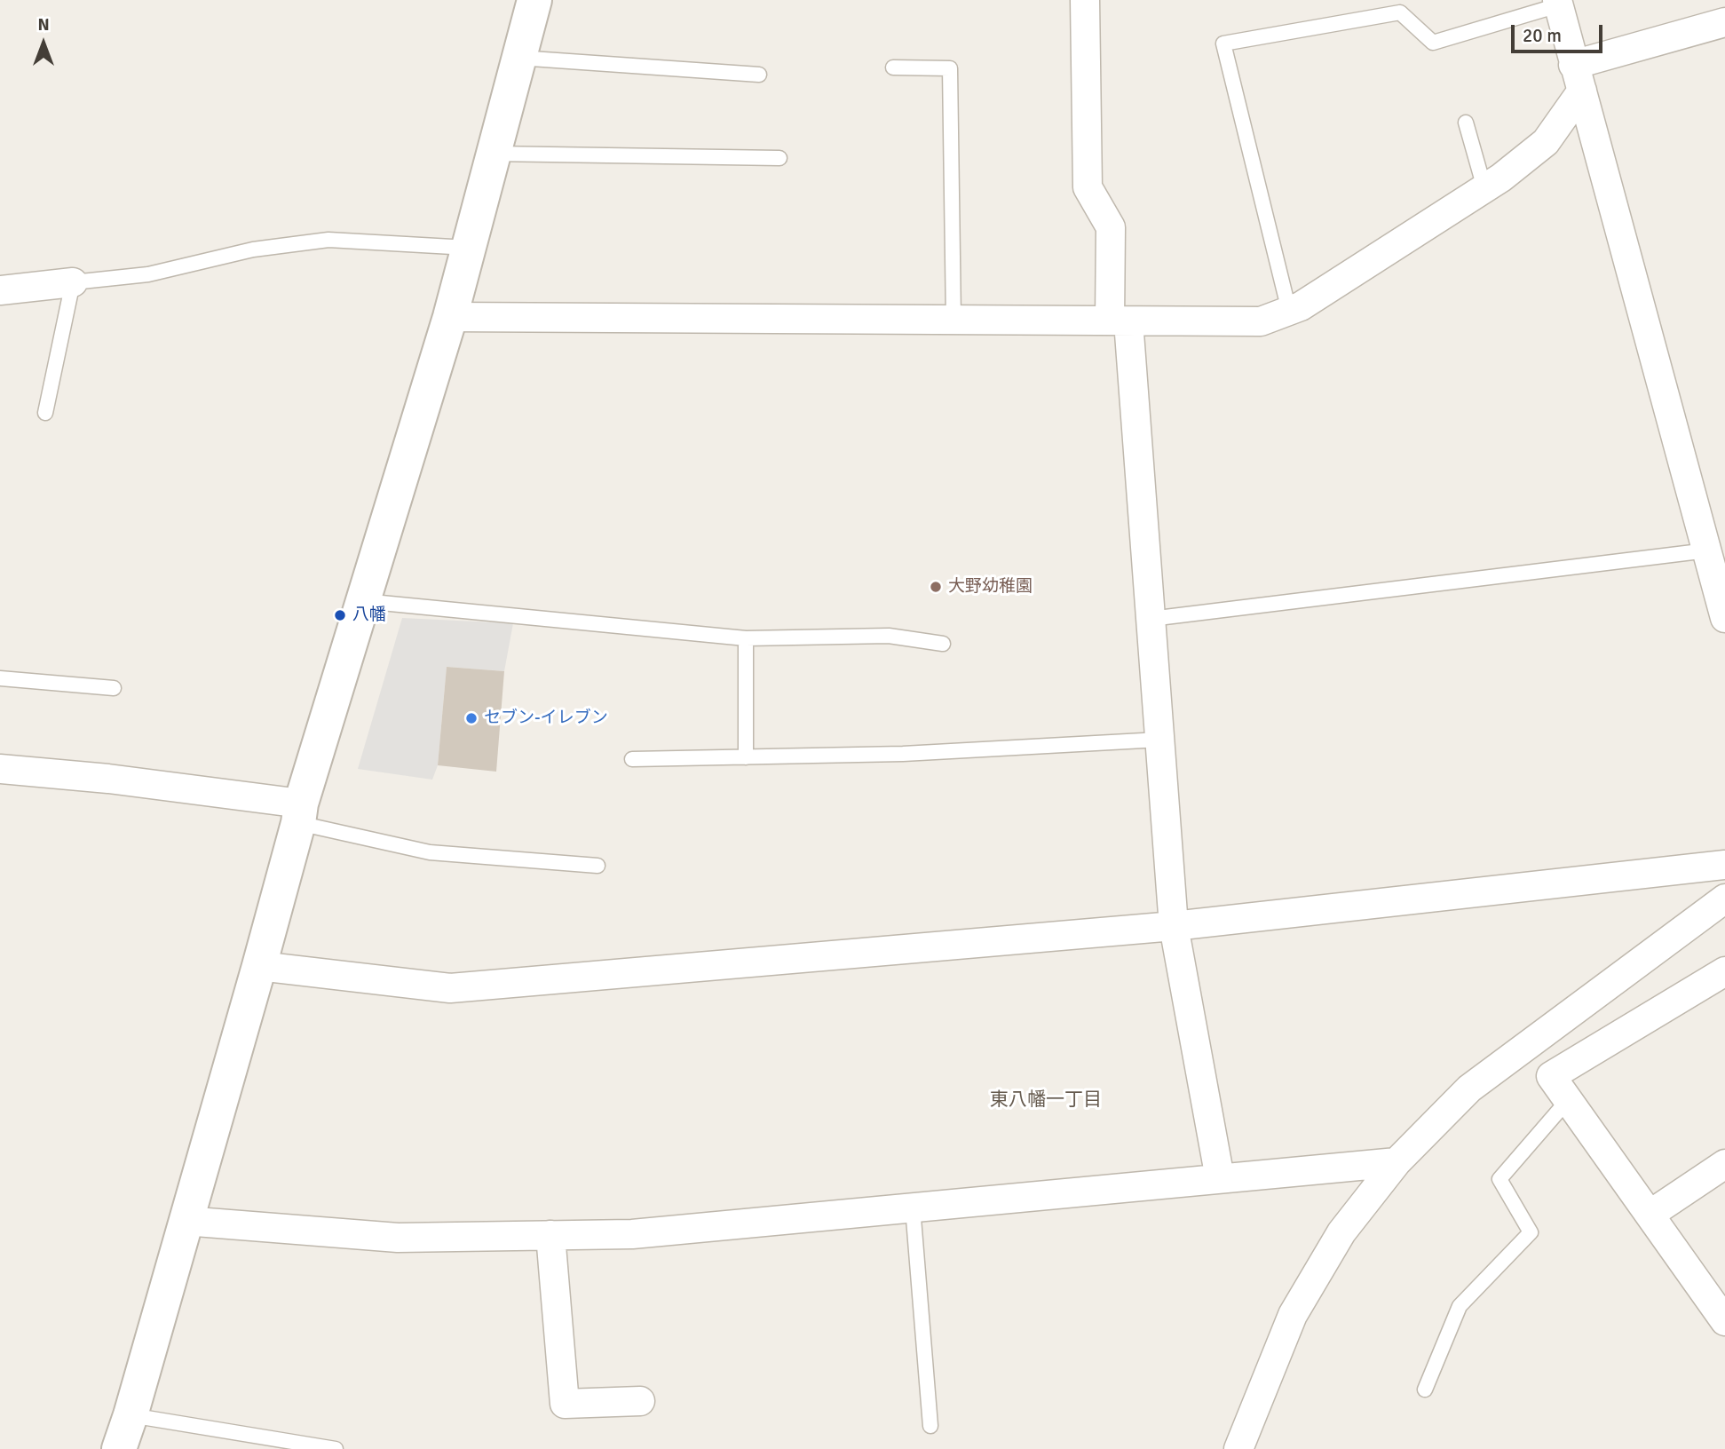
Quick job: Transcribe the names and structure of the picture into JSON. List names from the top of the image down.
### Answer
{
  "districts": ["東八幡一丁目"],
  "places": ["大野幼稚園", "八幡", "セブン-イレブン"],
  "scale_bar": "20 m",
  "north": "top"
}
